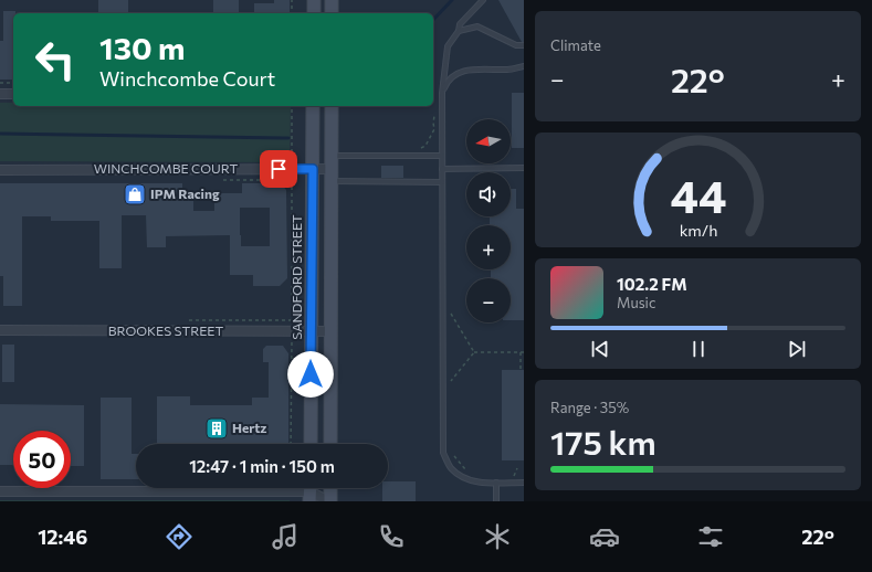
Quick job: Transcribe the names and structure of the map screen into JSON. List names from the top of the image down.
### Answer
{
  "streets": {
    "main road": ["SANDFORD STREET"],
    "street": ["WINCHCOMBE COURT", "BROOKES STREET"]
  },
  "crossings": [
    ["WINCHCOMBE COURT", "SANDFORD STREET"],
    ["SANDFORD STREET", "BROOKES STREET"]
  ],
  "places": {
    "shop": ["IPM Racing"],
    "building": ["Hertz"]
  },
  "north": "left",
  "page": {
    "tile": [
      "Climate",
      ["Range · 35%", "175 km"]
    ],
    "turn": ["130 m", "Winchcombe Court"],
    "heat": ["−", "22°", "+"],
    "map_buttons": ["+", "−"],
    "song": ["102.2 FM", "Music"],
    "limit": "50",
    "trip": "12:47 · 1 min · 150 m",
    "tabs": ["12:46", "22°"],
    "gauge": ["44", "km/h"]
  }
}
